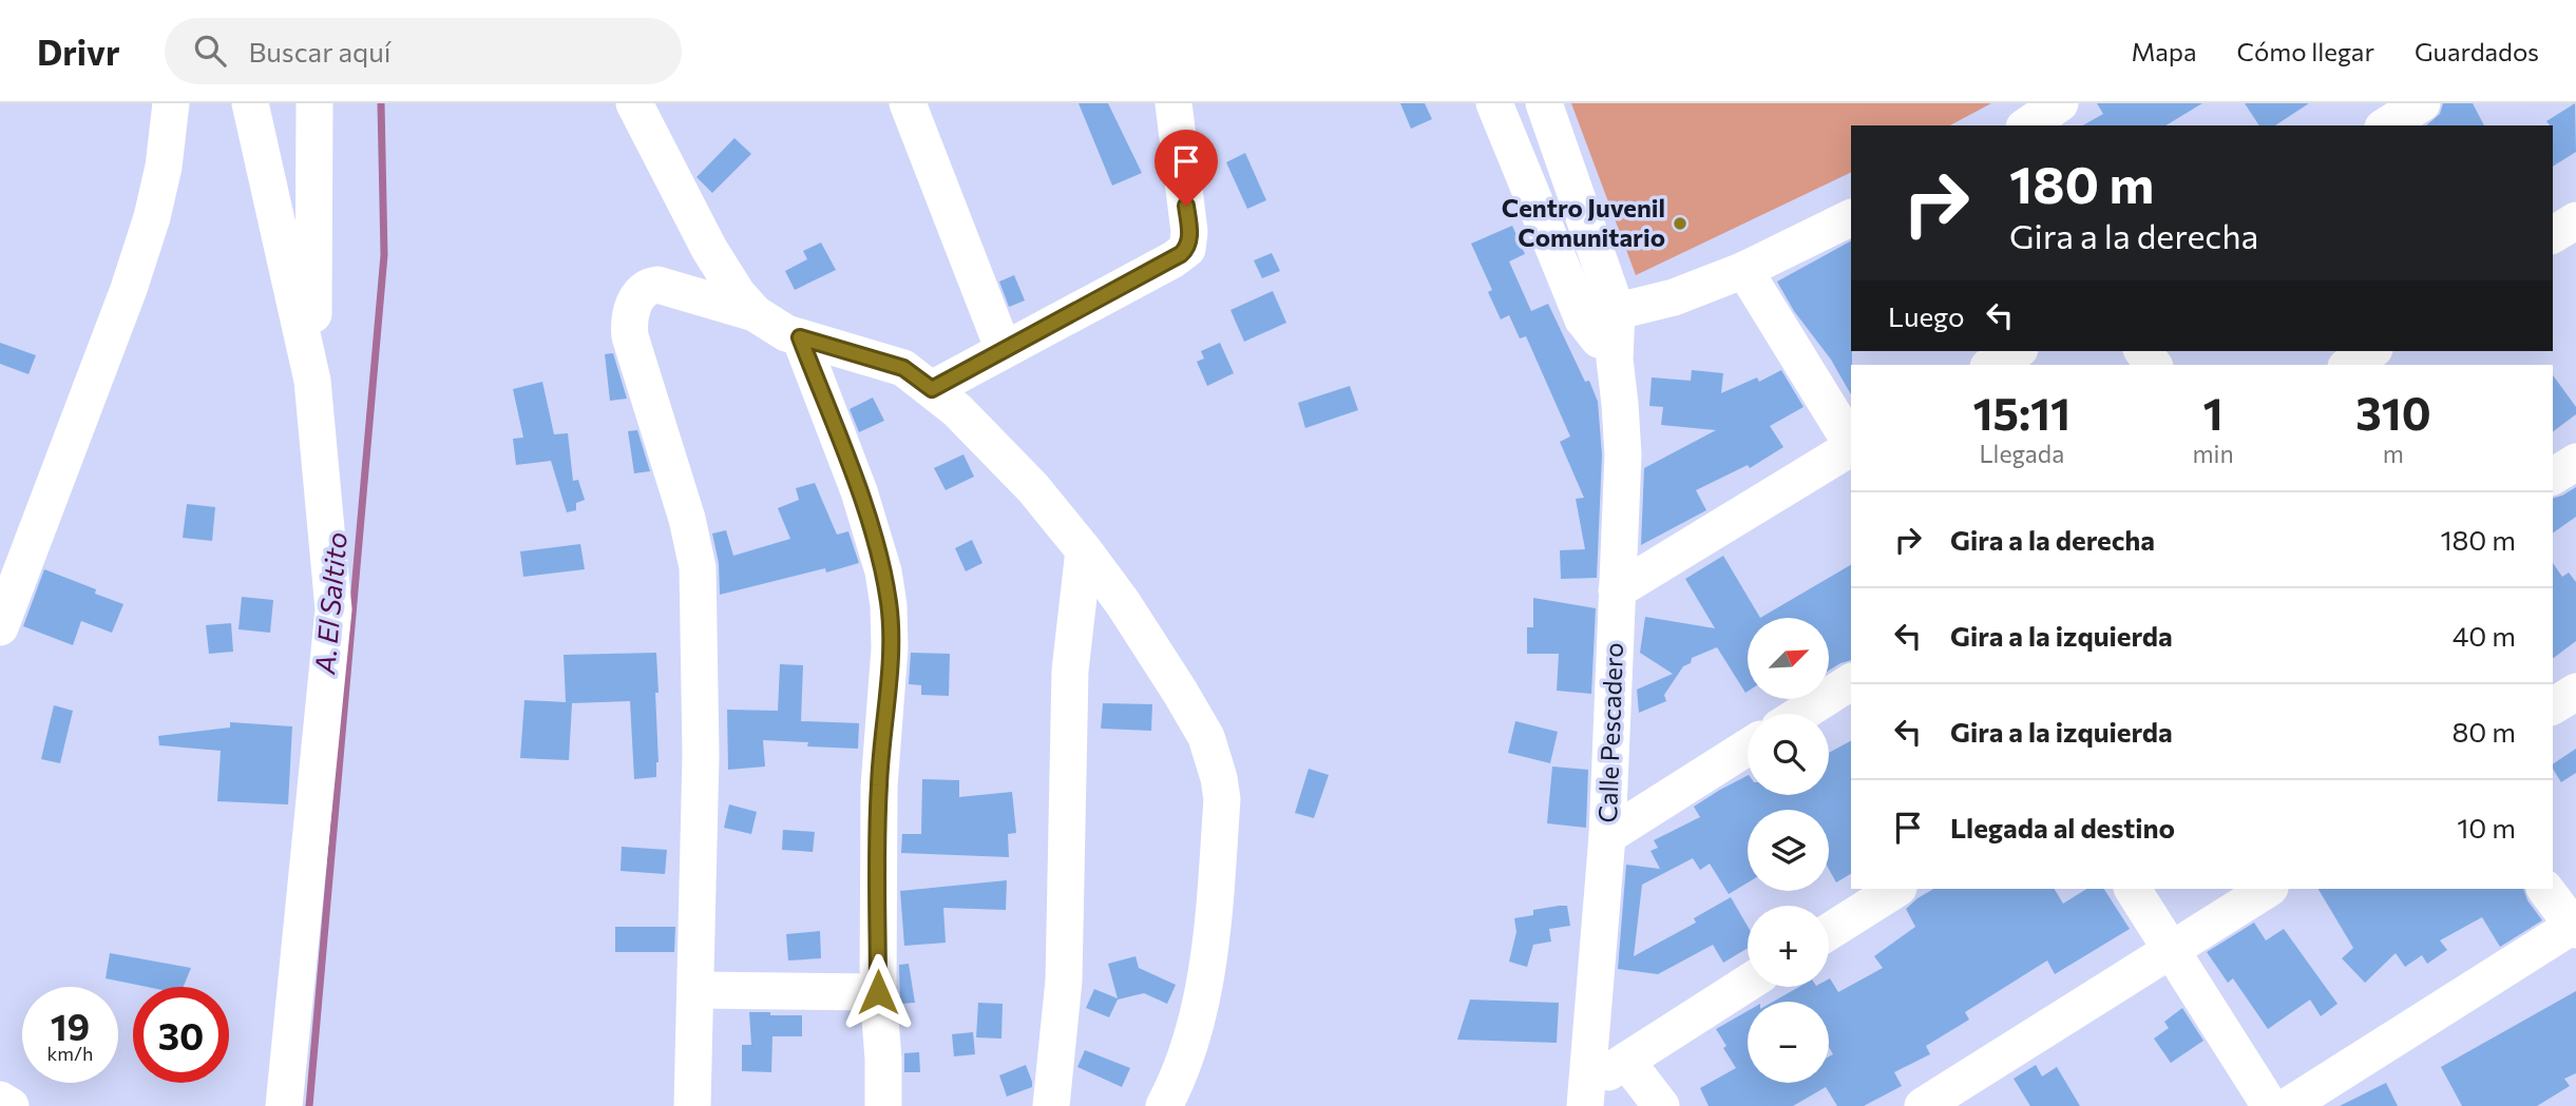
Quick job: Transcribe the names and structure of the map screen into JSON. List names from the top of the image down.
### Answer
{
  "streets": {
    "street": ["Calle Pescadero"]
  },
  "water": ["A. El Saltito"],
  "places": ["Centro Juvenil Comunitario"],
  "north": "top right",
  "page": {
    "header": "Drivr",
    "search": "Buscar aquí",
    "nav": ["Mapa", "Cómo llegar", "Guardados"],
    "turn": ["180 m", "Gira a la derecha"],
    "then": "Luego",
    "eta": [
      "15:11",
      "Llegada",
      "1",
      "min",
      "310",
      "m"
    ],
    "list": [
      {
        "name": "Gira a la derecha",
        "value": "180 m"
      },
      {
        "name": "Gira a la izquierda",
        "value": "40 m"
      },
      {
        "name": "Gira a la izquierda",
        "value": "80 m"
      },
      {
        "name": "Llegada al destino",
        "value": "10 m"
      }
    ],
    "map_buttons": ["+", "−"],
    "speed": "19 km/h",
    "limit": "30"
  }
}
